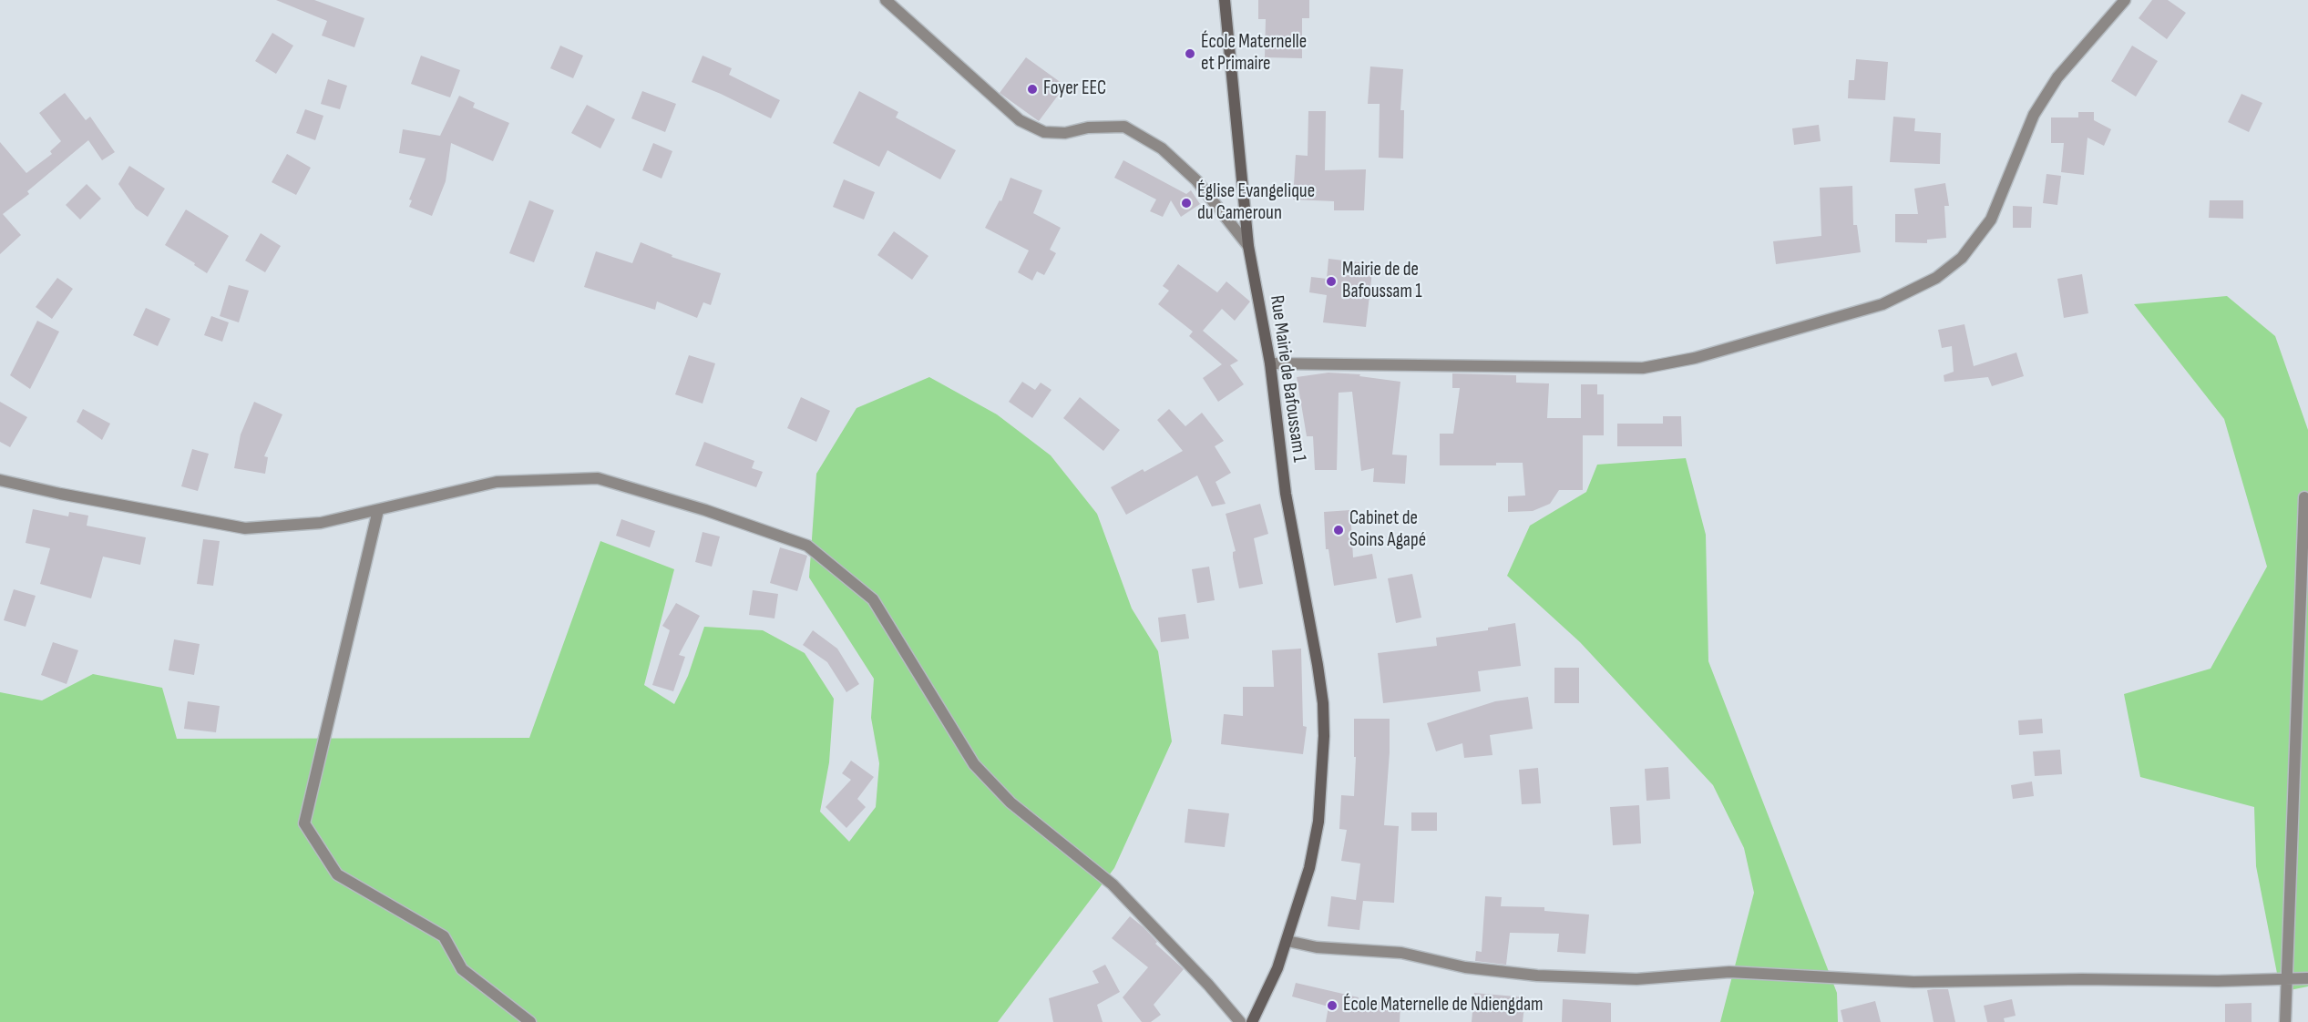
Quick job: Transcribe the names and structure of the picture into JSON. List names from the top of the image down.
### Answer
{
  "streets": {
    "street": ["Rue Mairie de Bafoussam 1"]
  },
  "places": [
    "École Maternelle et Primaire",
    "Foyer EEC",
    "Église Evangelique du Cameroun",
    "Mairie de de Bafoussam 1",
    "Cabinet de Soins Agapé",
    "École Maternelle de Ndiengdam"
  ]
}
